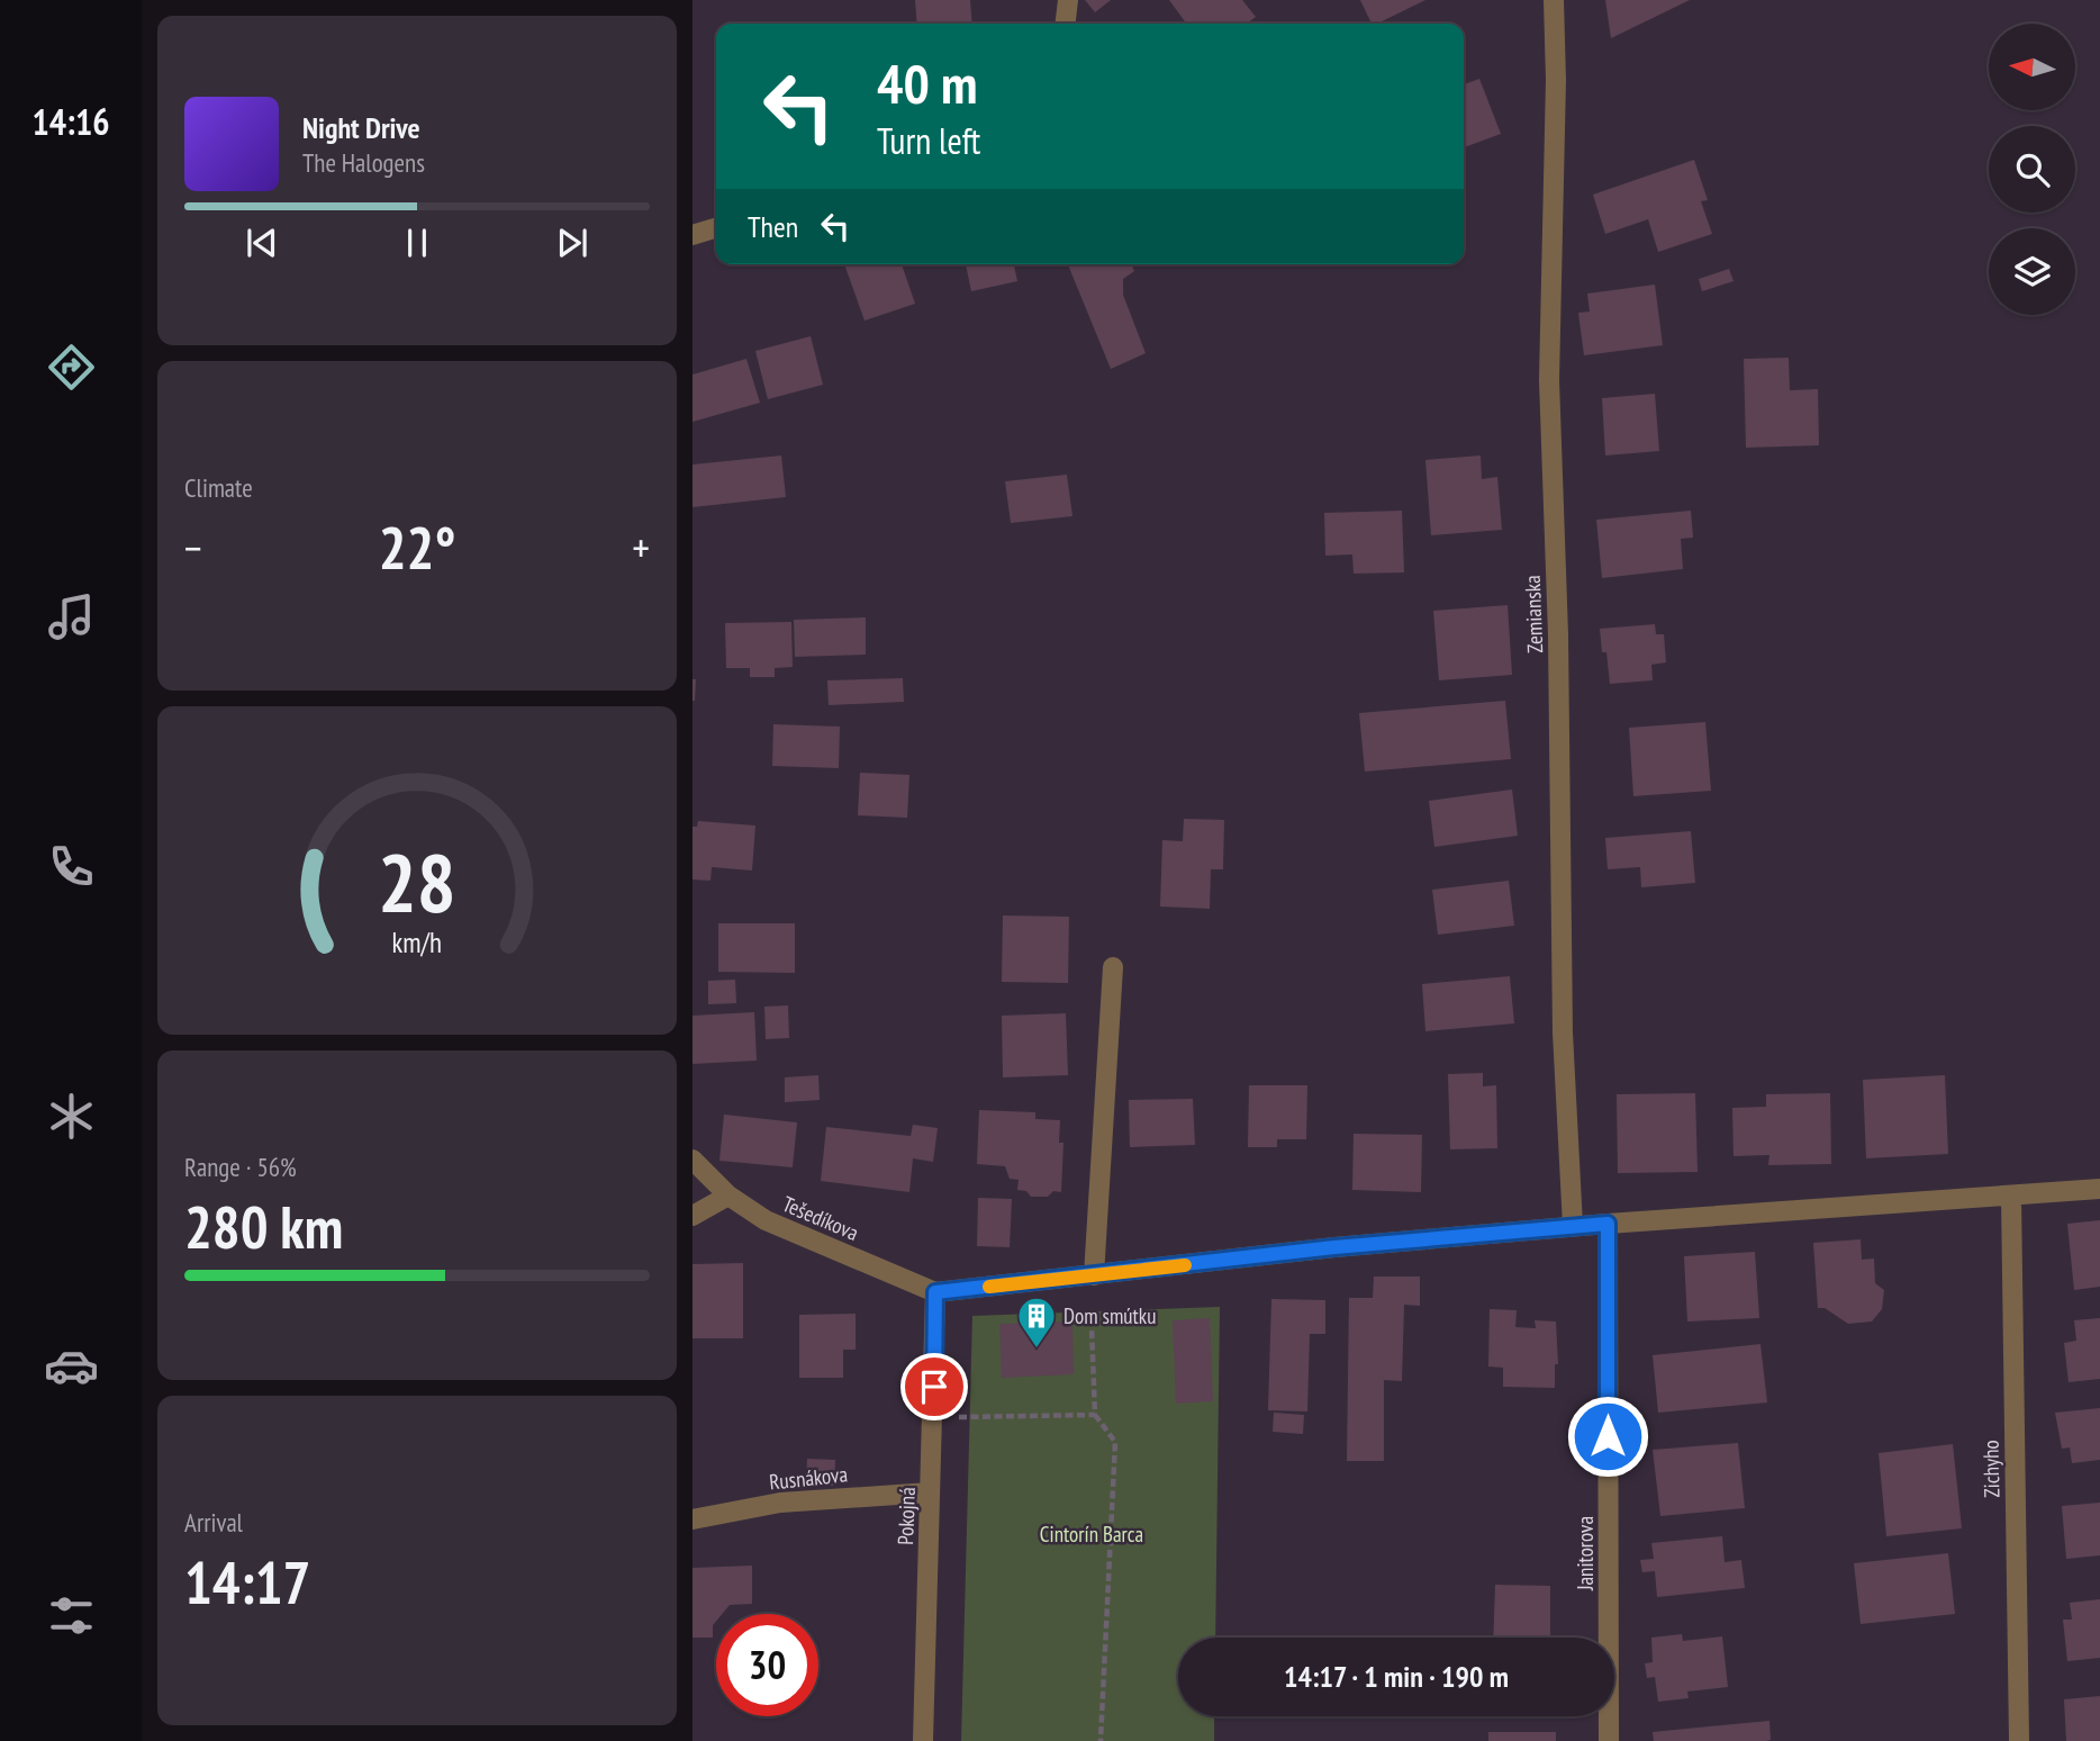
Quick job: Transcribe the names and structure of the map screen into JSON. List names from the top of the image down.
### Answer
{
  "streets": {
    "street": [
      "Zemianska",
      "Tešedíkova",
      "Zichyho",
      "Rusnákova",
      "Pokojná",
      "Janitorova"
    ]
  },
  "crossings": [
    ["Tešedíkova", "Pokojná"],
    ["Rusnákova", "Pokojná"]
  ],
  "parks": ["Cintorín Barca"],
  "places": {
    "building": ["Dom smútku"]
  },
  "north": "left",
  "page": {
    "tabs": "14:16",
    "turn": ["40 m", "Turn left"],
    "song": ["Night Drive", "The Halogens"],
    "then": "Then",
    "tile": [
      "Climate",
      ["Range · 56%", "280 km"],
      ["Arrival", "14:17"]
    ],
    "heat": ["−", "22°", "+"],
    "limit": "30",
    "trip": "14:17 · 1 min · 190 m",
    "gauge": ["28", "km/h"]
  }
}
